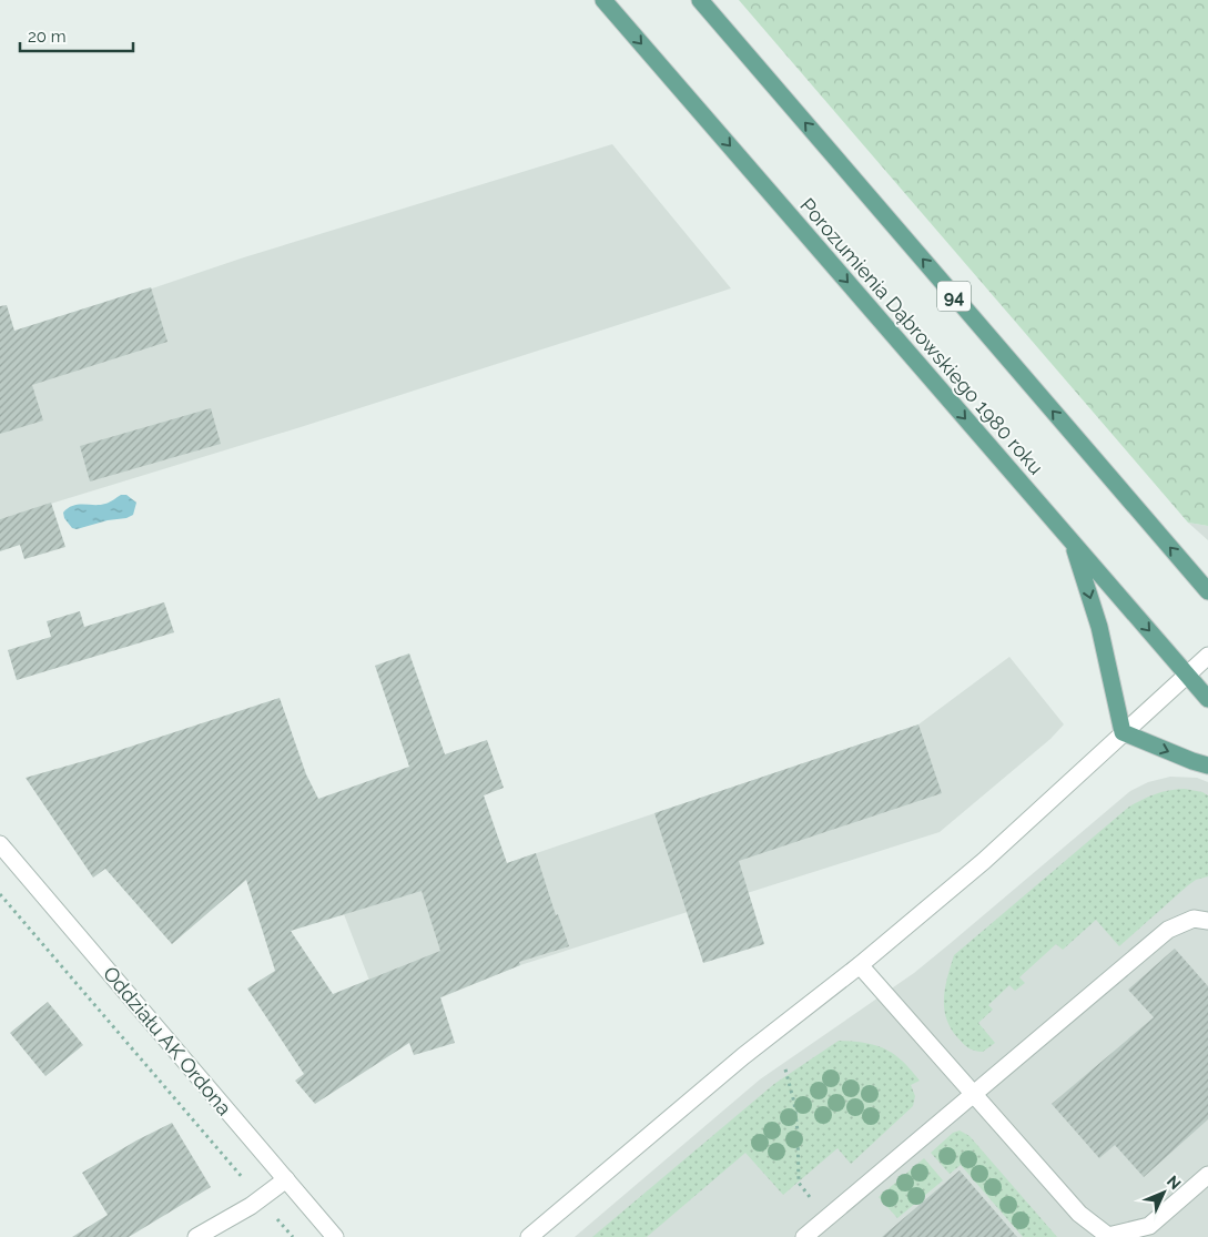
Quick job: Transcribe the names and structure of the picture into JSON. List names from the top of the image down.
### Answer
{
  "streets": {
    "main road": ["94", "Porozumienia Dąbrowskiego 1980 roku"],
    "street": ["Oddziału AK Ordona"]
  },
  "scale_bar": "20 m",
  "north": "top right"
}
